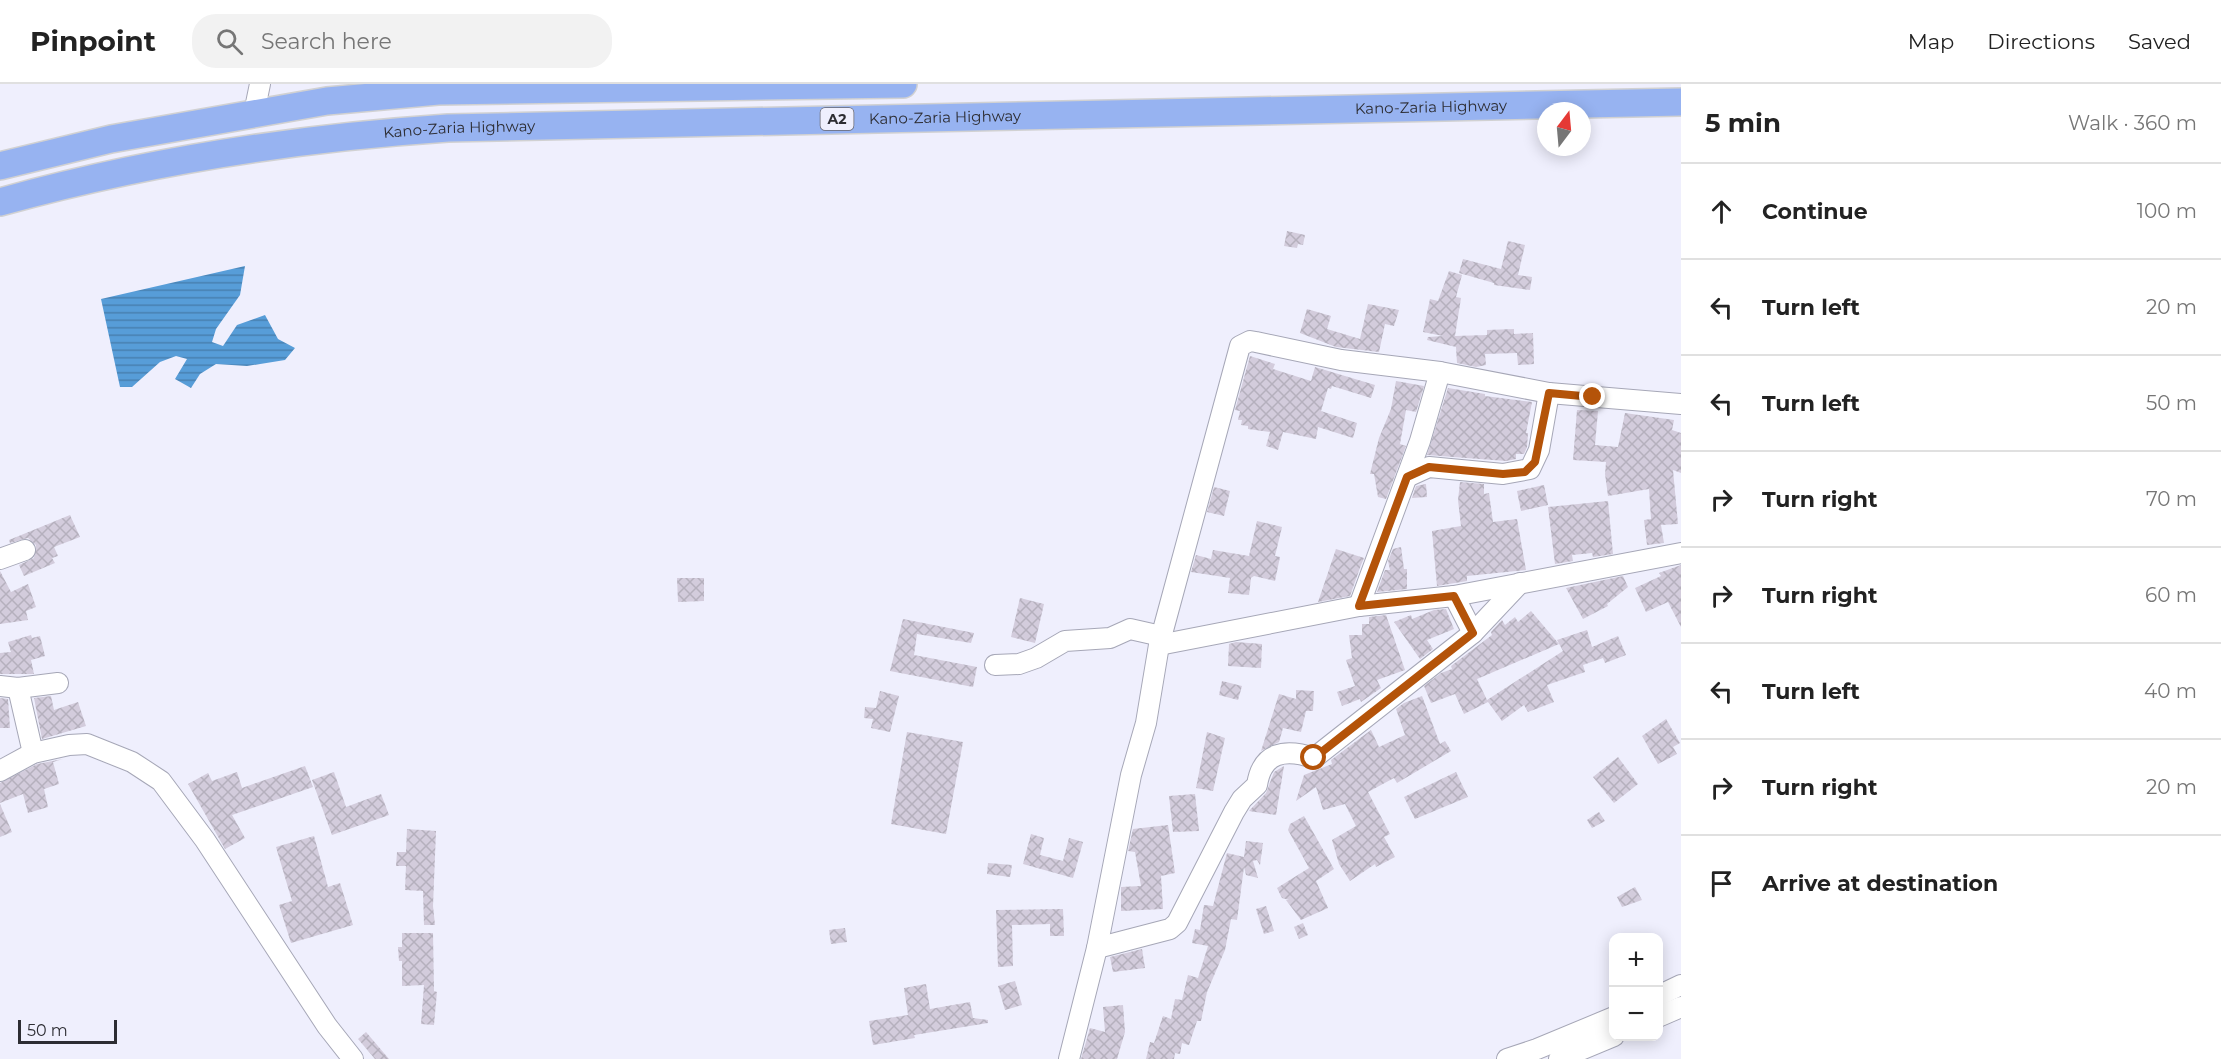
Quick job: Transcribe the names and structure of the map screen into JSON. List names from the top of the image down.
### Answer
{
  "streets": {
    "highway": ["Kano-Zaria Highway", "A2"]
  },
  "scale_bar": "50 m",
  "north": "top",
  "page": {
    "header": "Pinpoint",
    "search": "Search here",
    "nav": ["Map", "Directions", "Saved"],
    "heading": ["5 min", "Walk · 360 m"],
    "list": [
      ["Continue", "100 m"],
      ["Turn left", "20 m"],
      ["Turn left", "50 m"],
      ["Turn right", "70 m"],
      ["Turn right", "60 m"],
      ["Turn left", "40 m"],
      ["Turn right", "20 m"],
      "Arrive at destination"
    ],
    "map_buttons": ["+", "−"],
    "scale": "50 m"
  }
}
